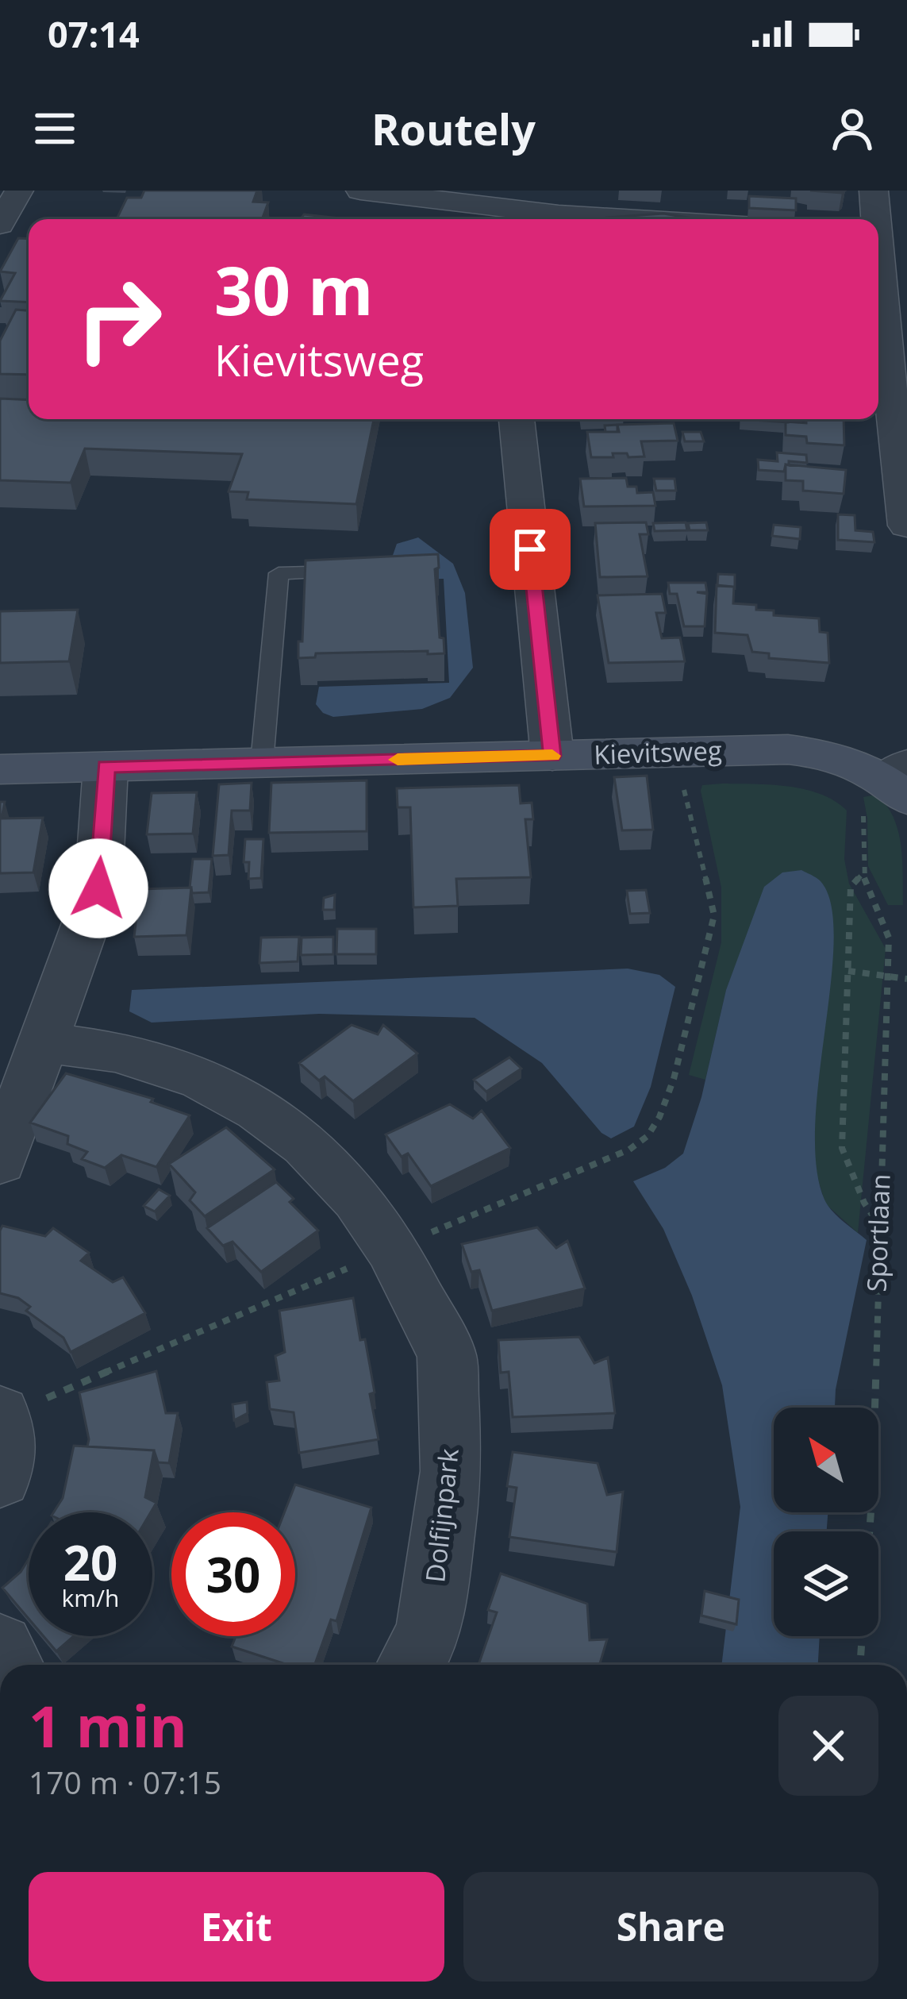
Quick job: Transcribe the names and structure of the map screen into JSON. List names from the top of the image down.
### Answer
{
  "streets": {
    "street": ["Kievitsweg", "Dolfijnpark"],
    "path": ["Sportlaan"]
  },
  "crossings": [
    ["Kievitsweg", "Sportlaan"]
  ],
  "north": "top left",
  "page": {
    "status": "07:14",
    "header": "Routely",
    "turn": ["30 m", "Kievitsweg"],
    "speed": "20 km/h",
    "limit": "30",
    "heading": ["1 min", "170 m · 07:15"],
    "buttons": ["Exit", "Share"]
  }
}
